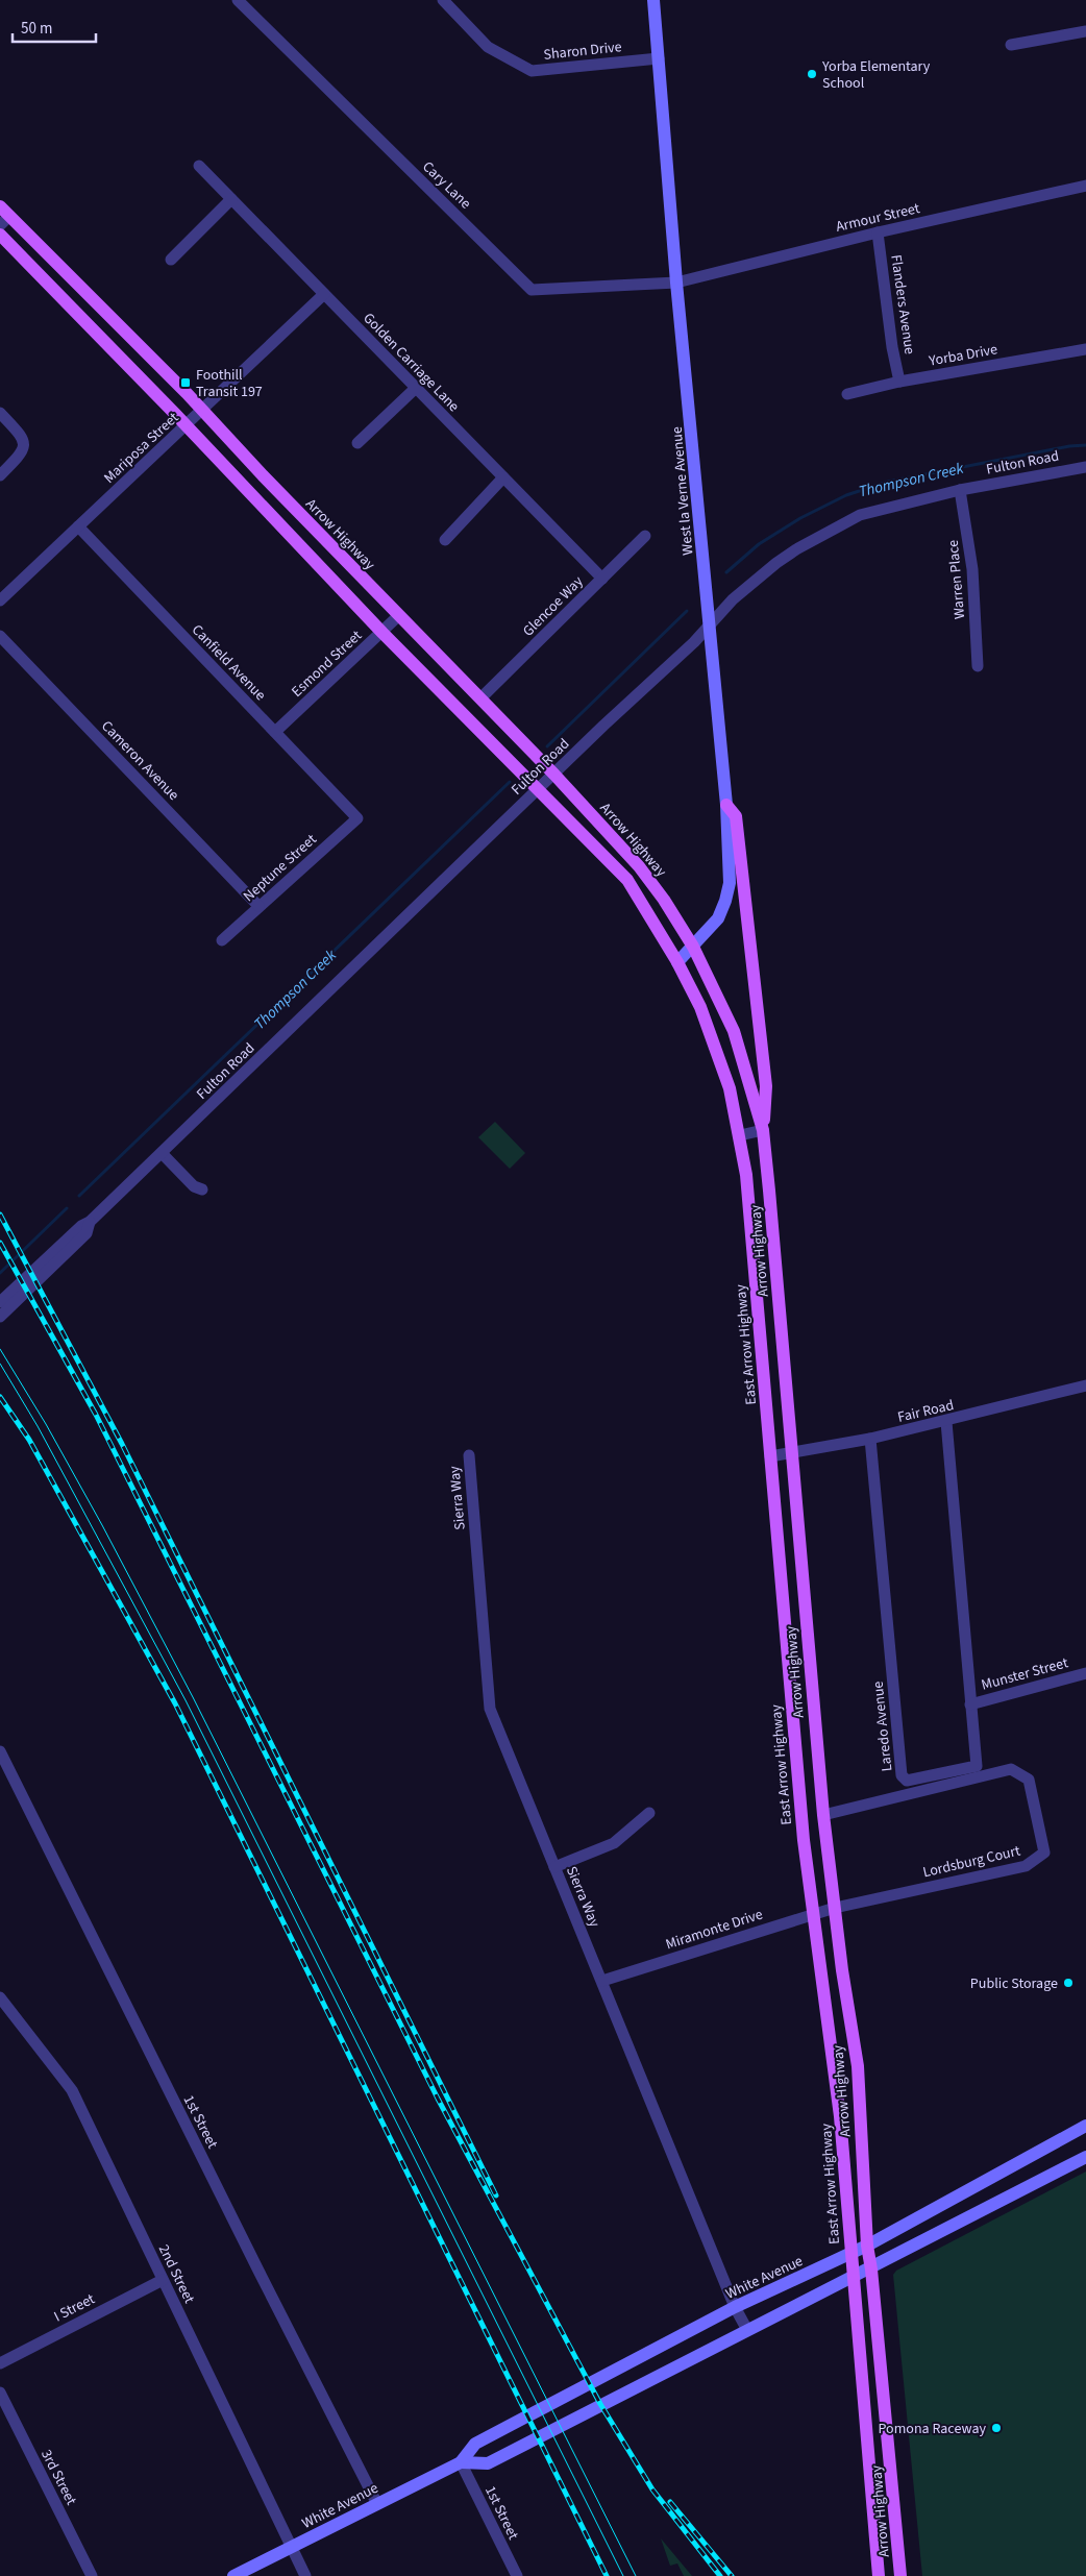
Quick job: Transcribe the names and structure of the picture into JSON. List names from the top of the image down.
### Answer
{
  "streets": {
    "main road": [
      "West la Verne Avenue",
      "Arrow Highway",
      "East Arrow Highway",
      "White Avenue"
    ],
    "street": [
      "Sharon Drive",
      "Cary Lane",
      "Armour Street",
      "Flanders Avenue",
      "Yorba Drive",
      "Golden Carriage Lane",
      "Mariposa Street",
      "Fulton Road",
      "Warren Place",
      "Glencoe Way",
      "Canfield Avenue",
      "Esmond Street",
      "Cameron Avenue",
      "Neptune Street",
      "Fair Road",
      "Sierra Way",
      "Munster Street",
      "Laredo Avenue",
      "Lordsburg Court",
      "Miramonte Drive",
      "1st Street",
      "2nd Street",
      "I Street",
      "3rd Street"
    ]
  },
  "crossings": [
    ["Sharon Drive", "West la Verne Avenue"],
    ["Cary Lane", "Armour Street"],
    ["Cary Lane", "West la Verne Avenue"],
    ["Armour Street", "Flanders Avenue"],
    ["Armour Street", "West la Verne Avenue"],
    ["Flanders Avenue", "Yorba Drive"],
    ["Golden Carriage Lane", "Mariposa Street"],
    ["Golden Carriage Lane", "Glencoe Way"],
    ["Mariposa Street", "Arrow Highway"],
    ["Mariposa Street", "Canfield Avenue"],
    ["Fulton Road", "West la Verne Avenue"],
    ["Fulton Road", "Arrow Highway"],
    ["Fulton Road", "Warren Place"],
    ["West la Verne Avenue", "Arrow Highway"],
    ["West la Verne Avenue", "East Arrow Highway"],
    ["Arrow Highway", "Glencoe Way"],
    ["Arrow Highway", "Esmond Street"],
    ["Arrow Highway", "Fair Road"],
    ["Arrow Highway", "Lordsburg Court"],
    ["Arrow Highway", "Miramonte Drive"],
    ["Arrow Highway", "White Avenue"],
    ["Canfield Avenue", "Esmond Street"],
    ["Canfield Avenue", "Neptune Street"],
    ["Cameron Avenue", "Neptune Street"],
    ["East Arrow Highway", "Fair Road"],
    ["East Arrow Highway", "Miramonte Drive"],
    ["East Arrow Highway", "White Avenue"],
    ["Fair Road", "Laredo Avenue"],
    ["Sierra Way", "Miramonte Drive"],
    ["Sierra Way", "White Avenue"],
    ["Munster Street", "Laredo Avenue"],
    ["Lordsburg Court", "Miramonte Drive"],
    ["1st Street", "White Avenue"],
    ["2nd Street", "White Avenue"],
    ["2nd Street", "I Street"]
  ],
  "water": ["Thompson Creek"],
  "places": {
    "other": ["Yorba Elementary School", "Public Storage", "Pomona Raceway"],
    "transit": ["Foothill Transit 197"]
  },
  "scale_bar": "50 m"
}
